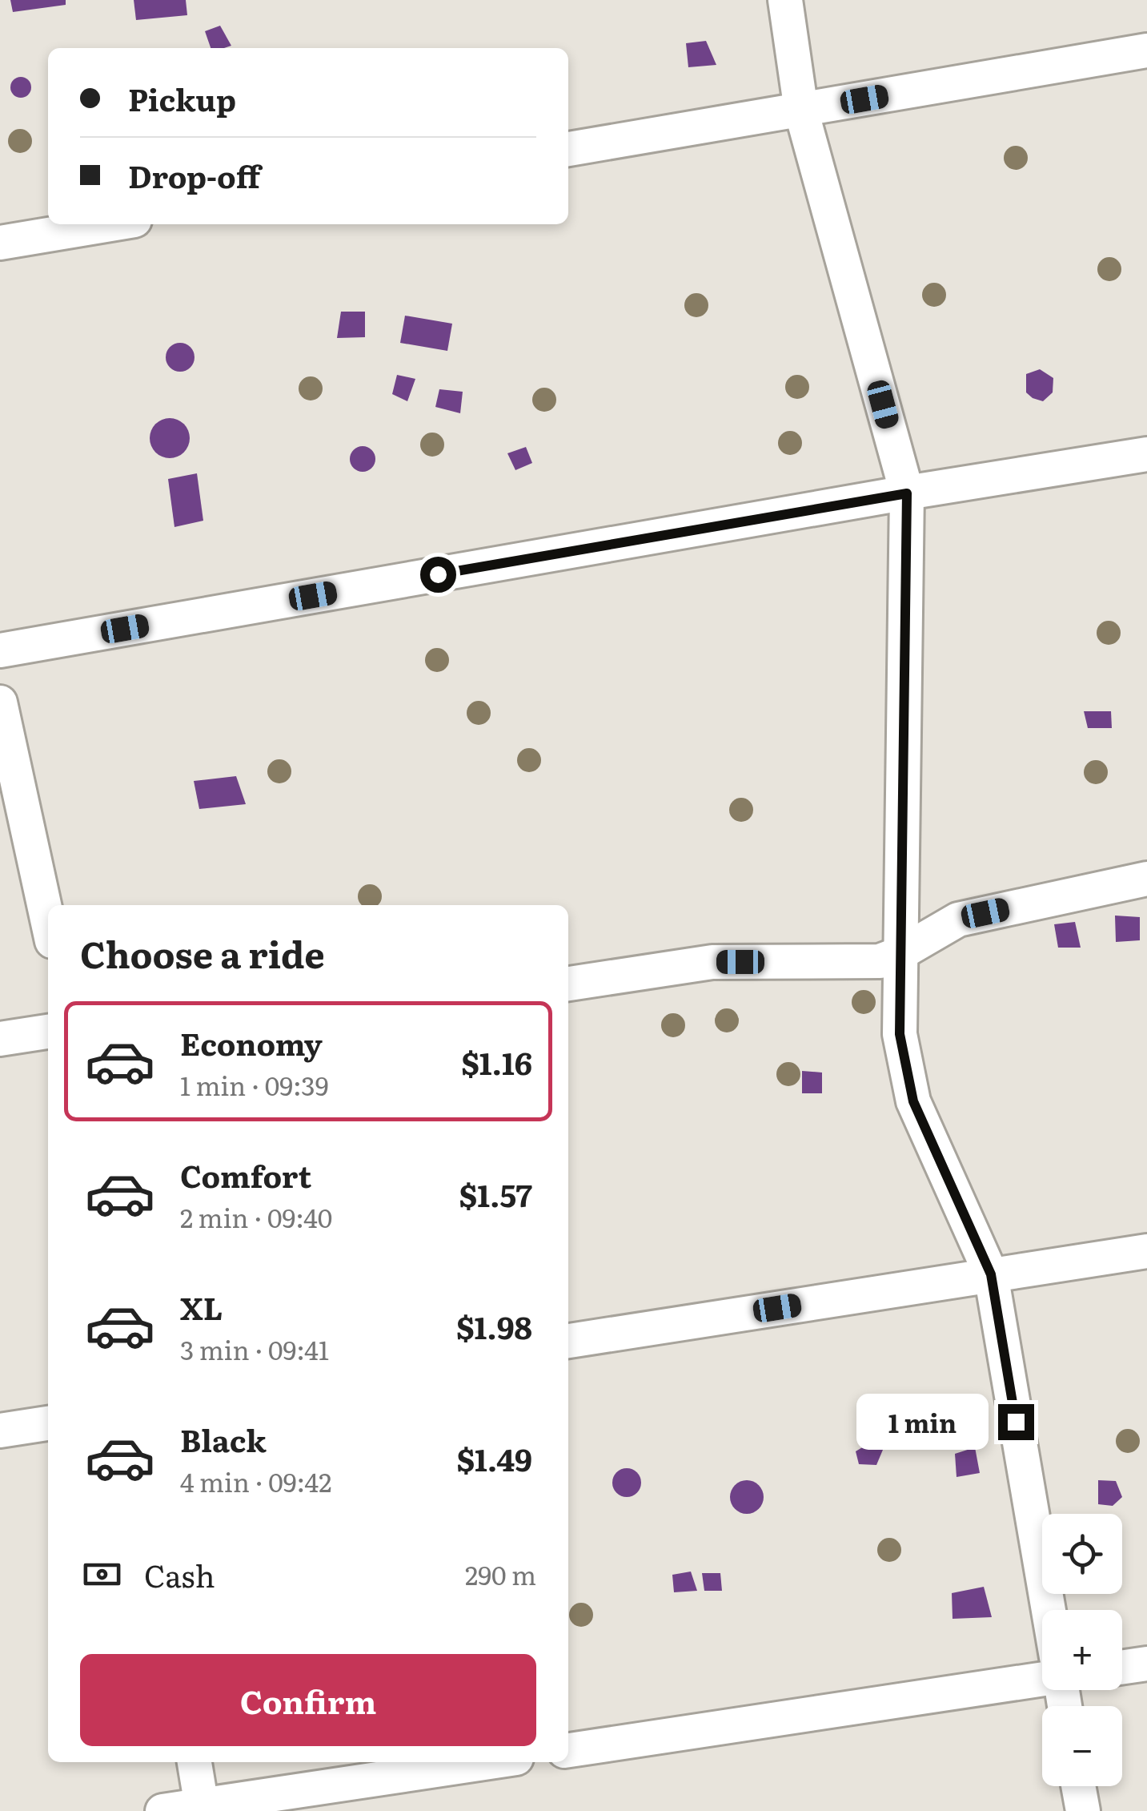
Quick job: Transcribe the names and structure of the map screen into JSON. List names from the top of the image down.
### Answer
{
  "page": {
    "banner": ["Pickup", "Drop-off"],
    "heading": "Choose a ride",
    "list": [
      {
        "name": "Economy",
        "note": "1 min · 09:39",
        "value": "$1.16"
      },
      {
        "name": "Comfort",
        "note": "2 min · 09:40",
        "value": "$1.57"
      },
      {
        "name": "XL",
        "note": "3 min · 09:41",
        "value": "$1.98"
      },
      {
        "name": "Black",
        "note": "4 min · 09:42",
        "value": "$1.49"
      }
    ],
    "bubble": "1 min",
    "map_buttons": ["+", "−"],
    "pay": ["Cash", "290 m"],
    "buttons": "Confirm"
  }
}
